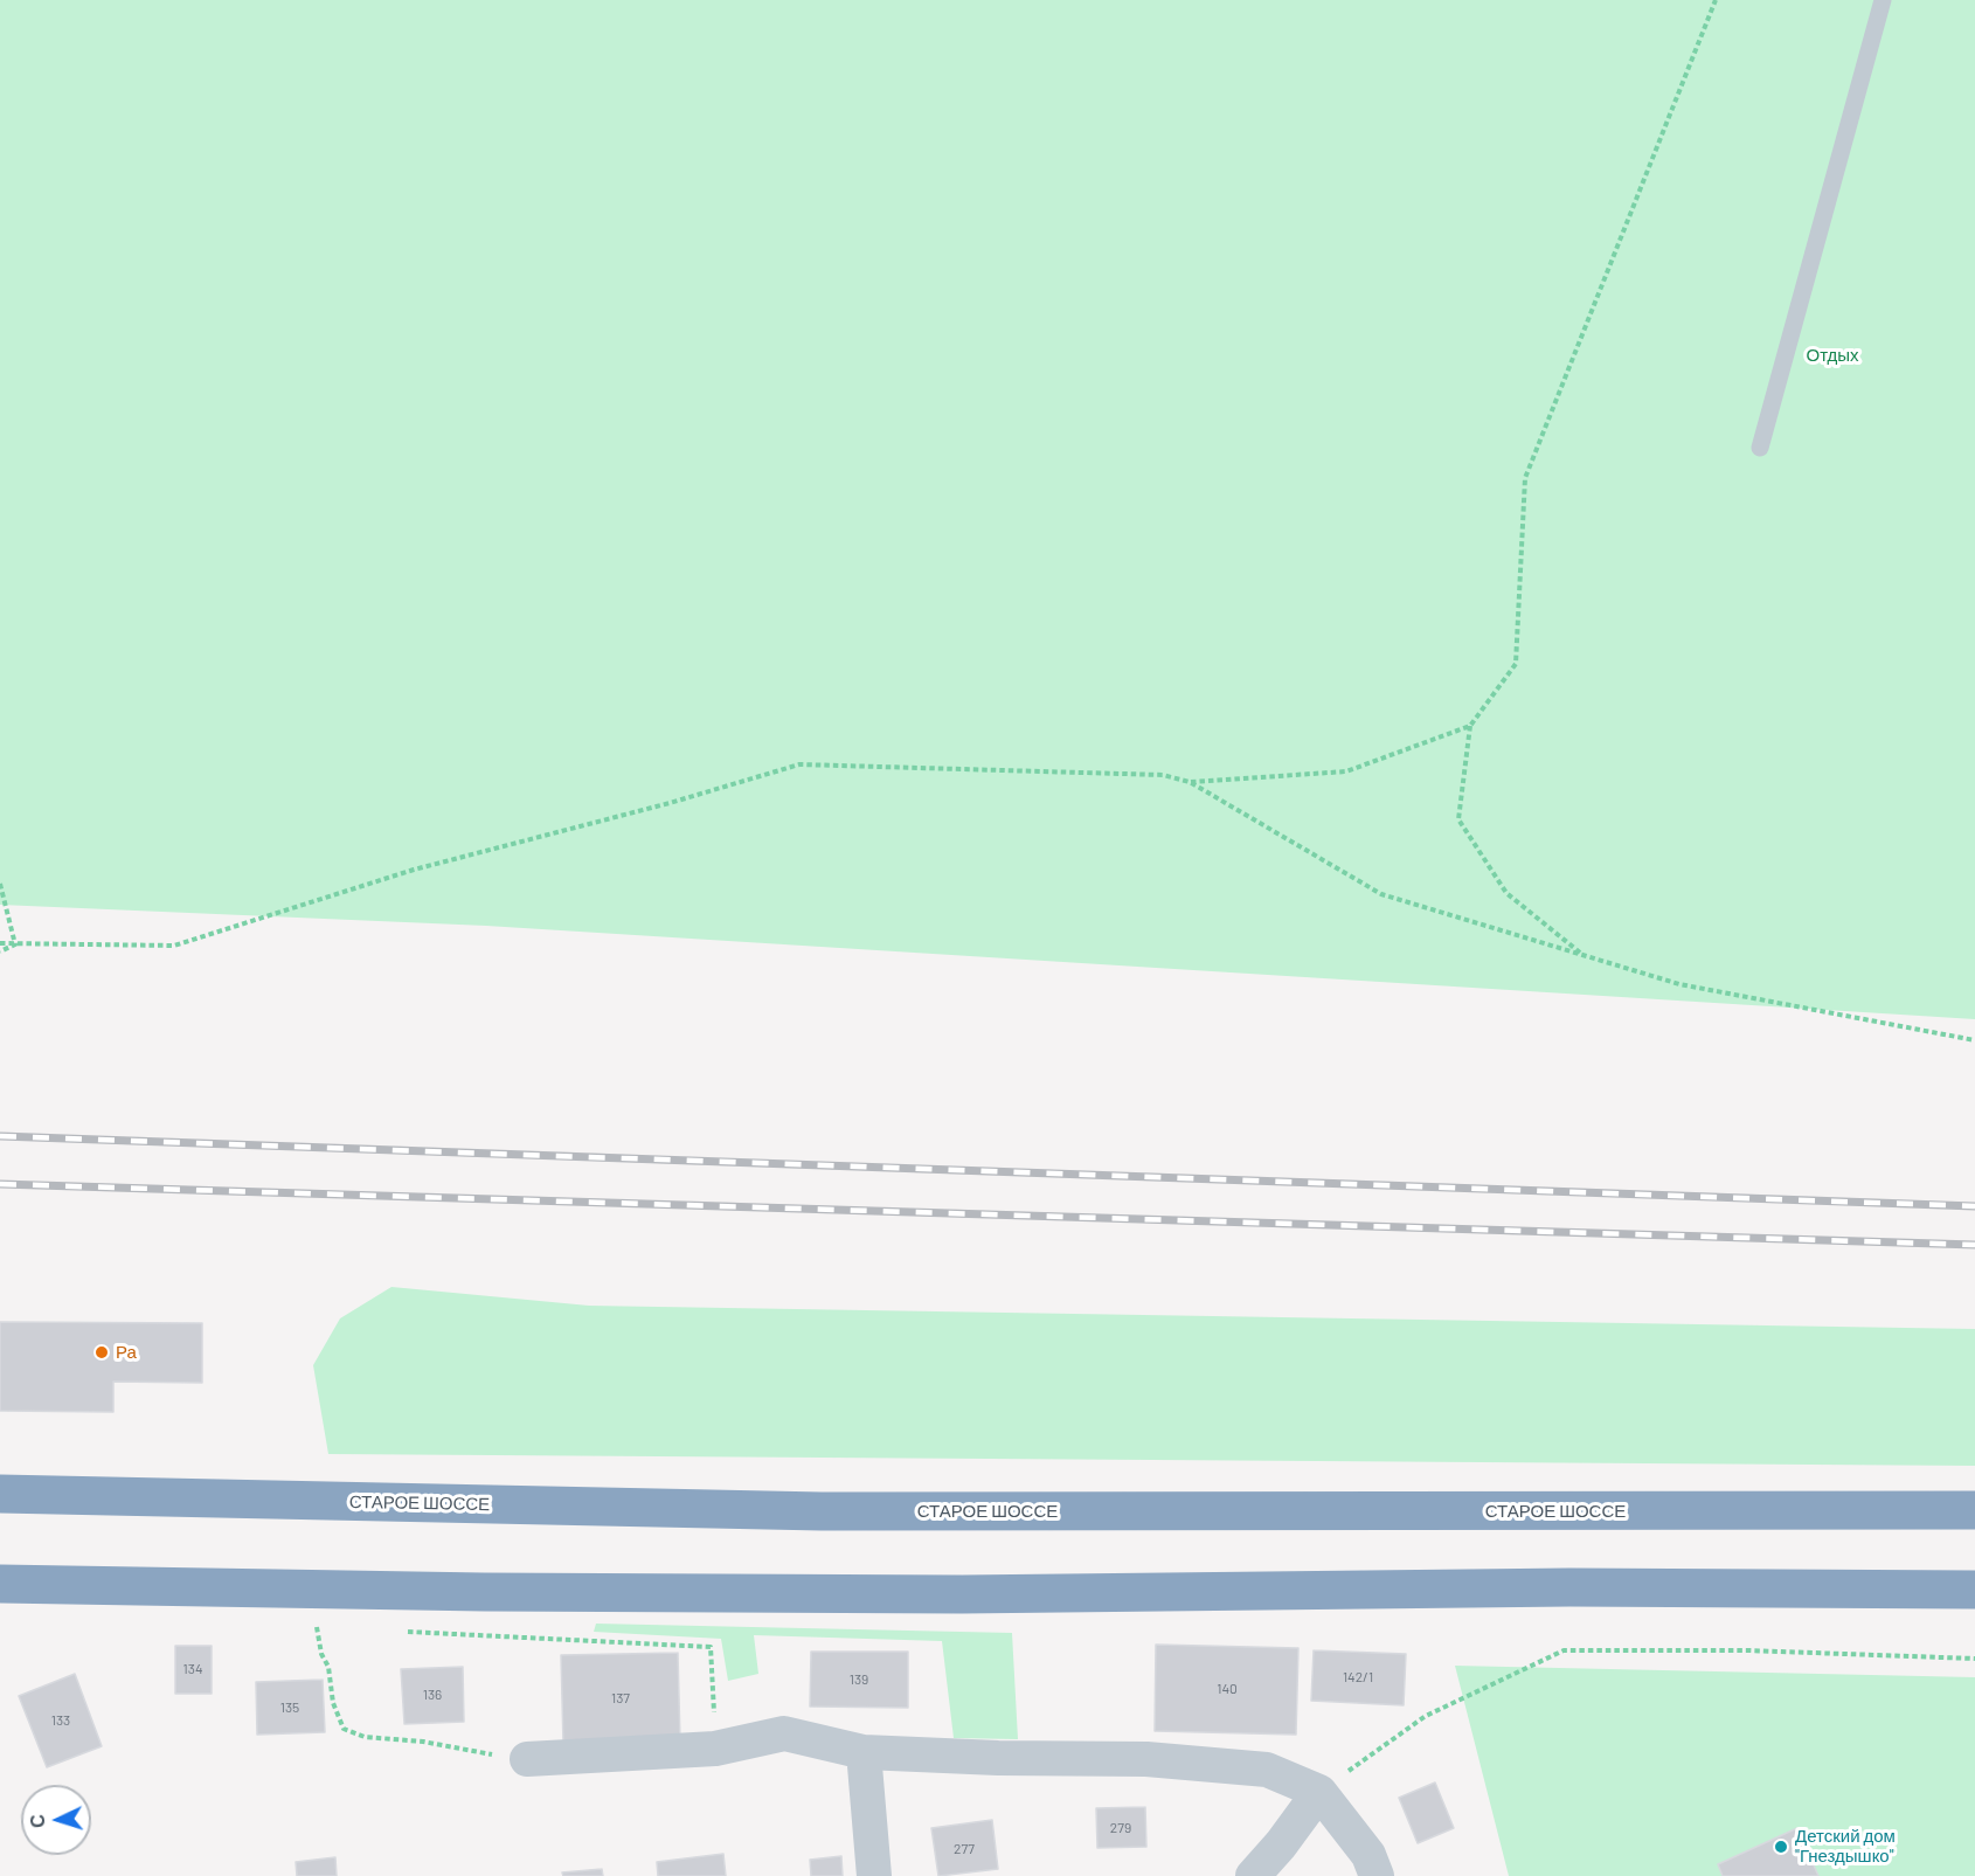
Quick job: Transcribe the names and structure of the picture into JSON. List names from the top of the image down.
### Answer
{
  "streets": {
    "highway": ["СТАРОЕ ШОССЕ"]
  },
  "parks": ["Отдых"],
  "places": ["Ра", "Детский дом \"Гнездышко\""],
  "house_numbers": [
    "134",
    "142/1",
    "139",
    "140",
    "136",
    "137",
    "135",
    "133",
    "279",
    "277"
  ],
  "north": "left"
}
